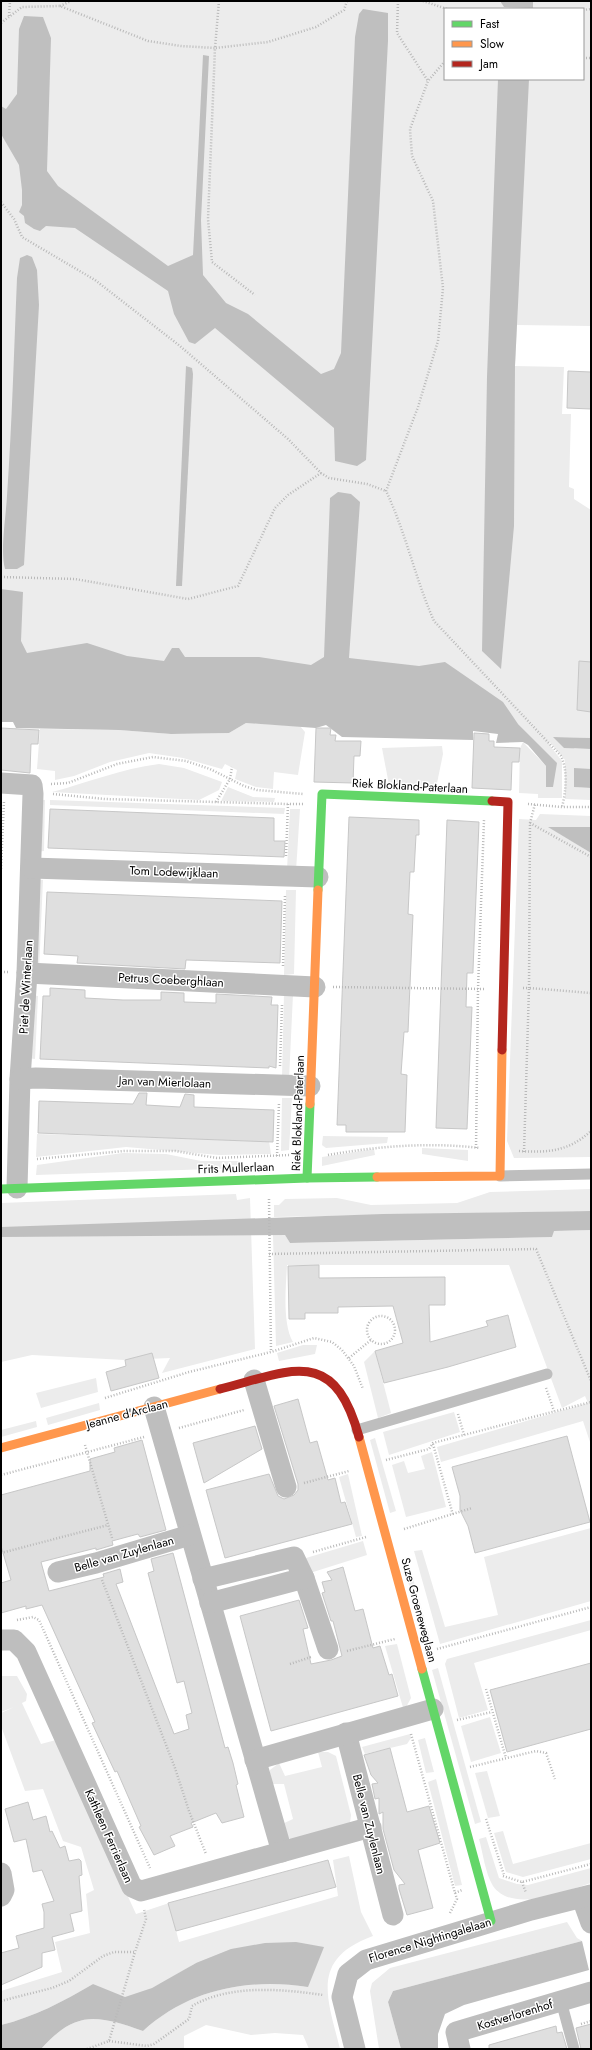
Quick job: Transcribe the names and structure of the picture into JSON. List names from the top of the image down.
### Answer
{
  "streets": {
    "street": [
      "Riek Blokland-Paterlaan",
      "Tom Lodewijklaan",
      "Petrus Coeberghlaan",
      "Piet de Winterlaan",
      "Jan van Mierlolaan",
      "Frits Mullerlaan",
      "Jeanne d'Arclaan",
      "Belle van Zuylenlaan",
      "Suze Groeneweglaan",
      "Kathleen Ferrierlaan",
      "Florence Nightingalelaan",
      "Kostverlorenhof"
    ]
  },
  "crossings": [
    ["Riek Blokland-Paterlaan", "Tom Lodewijklaan"],
    ["Riek Blokland-Paterlaan", "Petrus Coeberghlaan"],
    ["Riek Blokland-Paterlaan", "Jan van Mierlolaan"],
    ["Riek Blokland-Paterlaan", "Frits Mullerlaan"],
    ["Tom Lodewijklaan", "Piet de Winterlaan"],
    ["Petrus Coeberghlaan", "Piet de Winterlaan"],
    ["Piet de Winterlaan", "Jan van Mierlolaan"],
    ["Piet de Winterlaan", "Frits Mullerlaan"],
    ["Jeanne d'Arclaan", "Belle van Zuylenlaan"],
    ["Jeanne d'Arclaan", "Suze Groeneweglaan"],
    ["Suze Groeneweglaan", "Florence Nightingalelaan"]
  ],
  "legend": ["Fast", "Slow", "Jam"]
}
